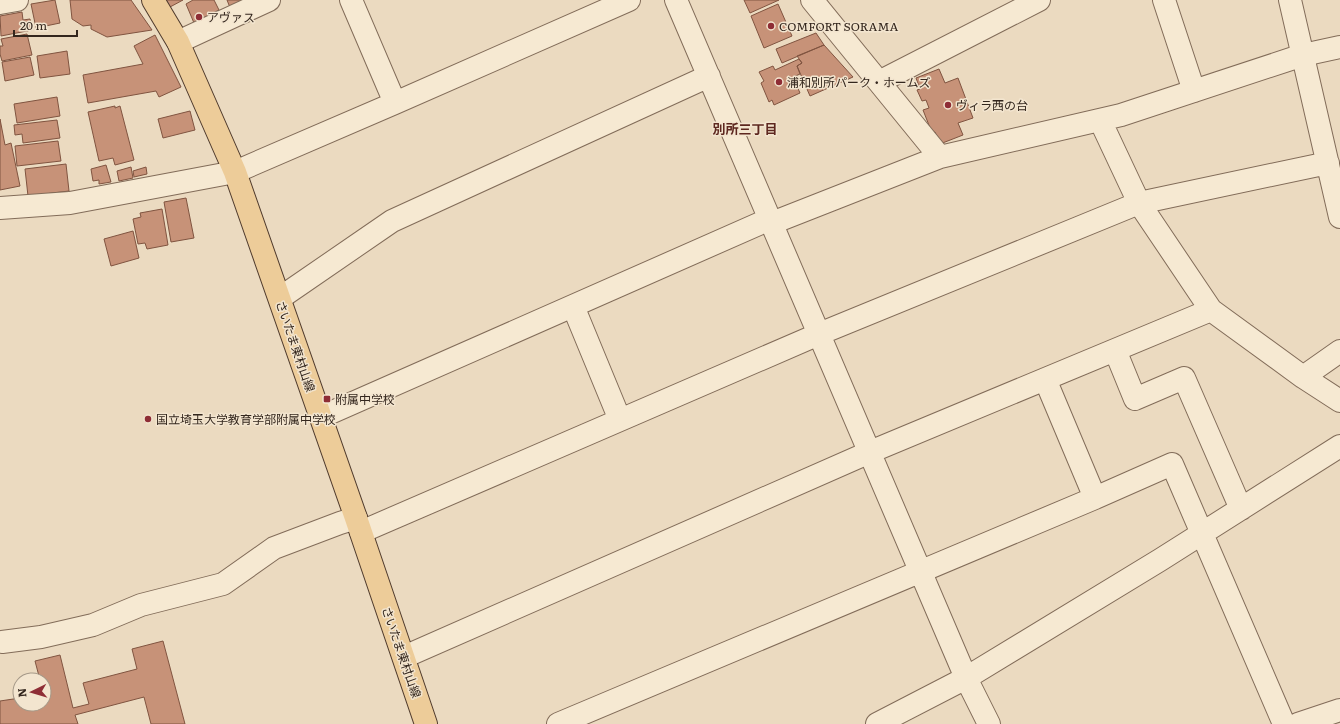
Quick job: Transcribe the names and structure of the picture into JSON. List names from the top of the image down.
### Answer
{
  "streets": {
    "main road": ["さいたま東村山線"]
  },
  "districts": ["別所三丁目"],
  "places": {
    "other": [
      "アヴァス",
      "COMFORT SORAMA",
      "浦和別所パーク・ホームズ",
      "ヴィラ西の台",
      "国立埼玉大学教育学部附属中学校"
    ],
    "transit": ["附属中学校"]
  },
  "scale_bar": "20 m",
  "north": "left"
}
